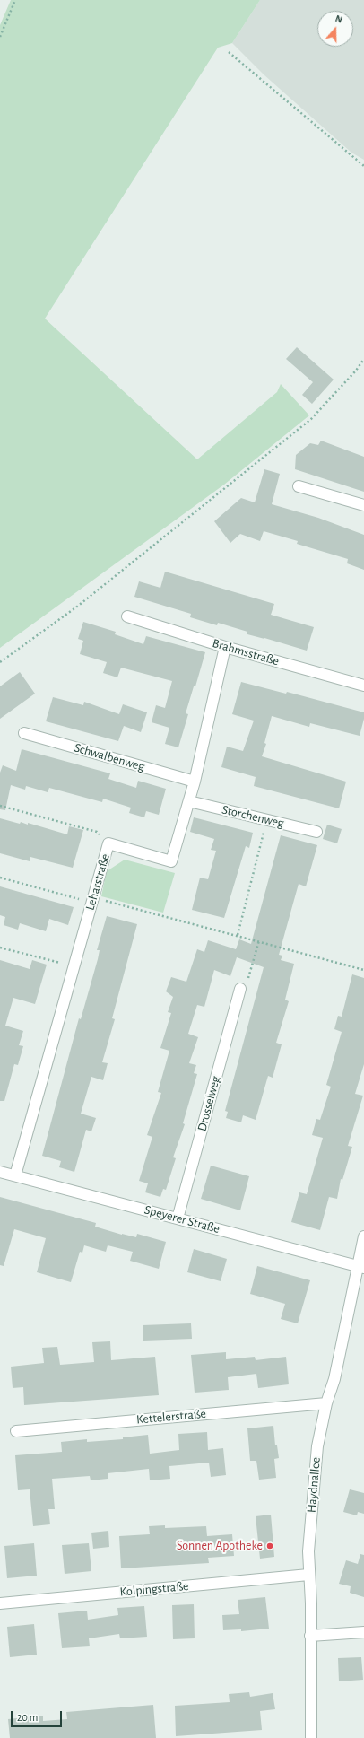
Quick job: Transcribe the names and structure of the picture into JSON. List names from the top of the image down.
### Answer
{
  "streets": {
    "street": [
      "Brahmsstraße",
      "Schwalbenweg",
      "Storchenweg",
      "Leharstraße",
      "Drosselweg",
      "Speyerer Straße",
      "Kettelerstraße",
      "Haydnallee",
      "Kolpingstraße"
    ]
  },
  "crossings": [
    ["Brahmsstraße", "Leharstraße"],
    ["Schwalbenweg", "Leharstraße"],
    ["Storchenweg", "Leharstraße"],
    ["Leharstraße", "Speyerer Straße"],
    ["Drosselweg", "Speyerer Straße"],
    ["Speyerer Straße", "Haydnallee"],
    ["Kettelerstraße", "Haydnallee"],
    ["Haydnallee", "Kolpingstraße"]
  ],
  "places": ["Sonnen Apotheke"],
  "scale_bar": "20 m",
  "north": "top"
}
